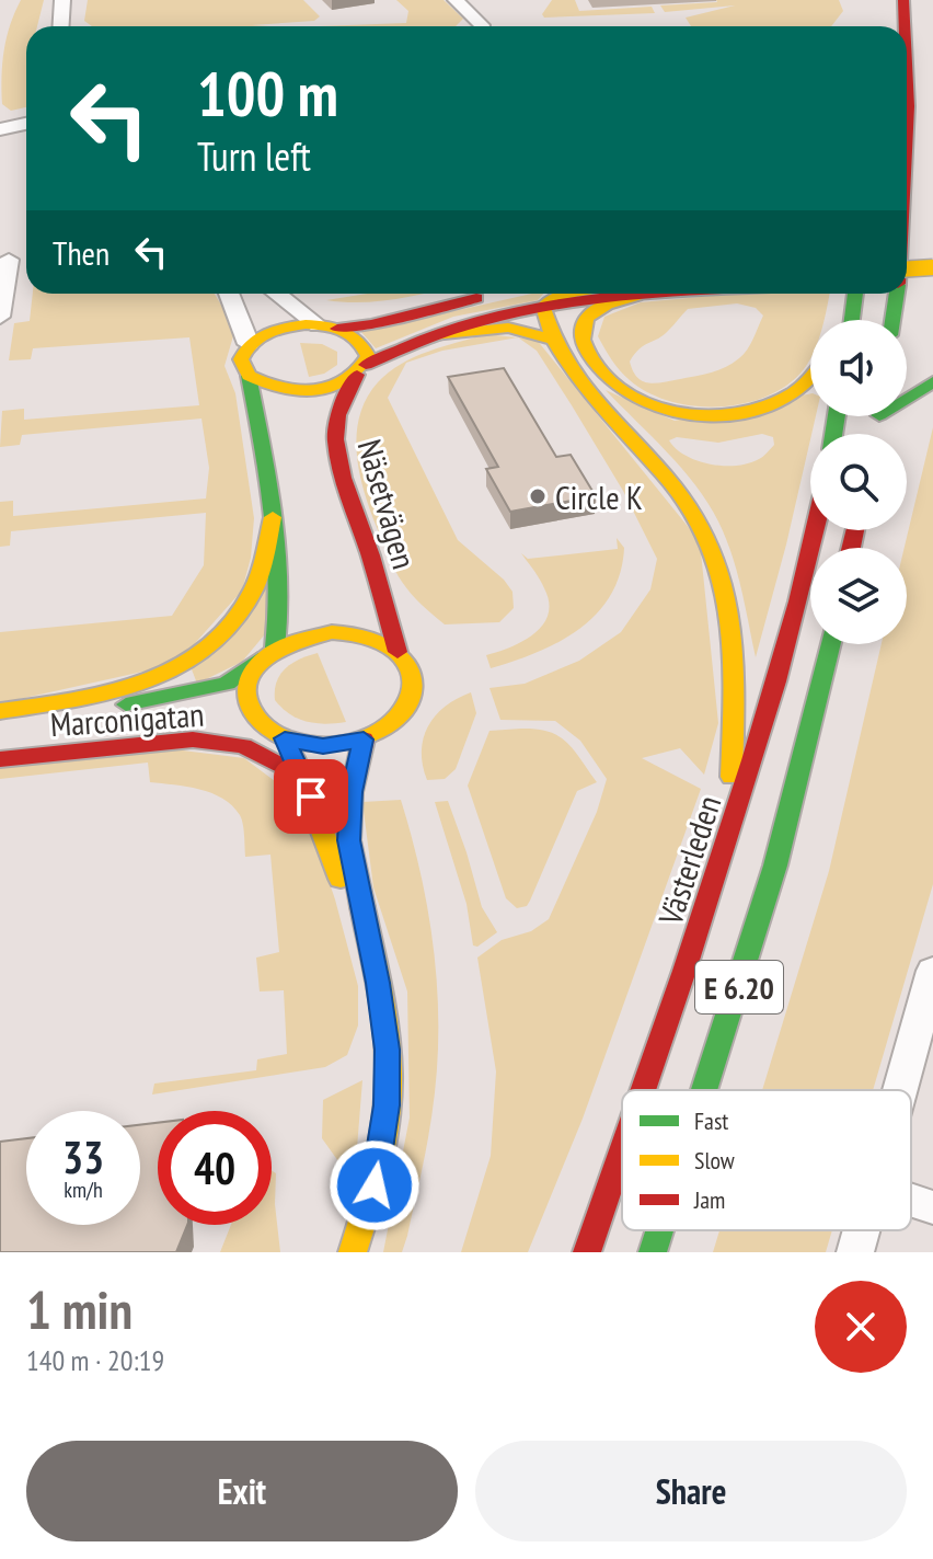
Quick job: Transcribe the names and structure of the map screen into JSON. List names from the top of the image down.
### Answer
{
  "streets": {
    "main road": [
      "Näsetvägen",
      "Marconigatan",
      "Västerleden",
      "E 6.20"
    ]
  },
  "crossings": [
    ["Näsetvägen", "Marconigatan"]
  ],
  "places": ["Circle K"],
  "legend": ["Fast", "Slow", "Jam"],
  "page": {
    "turn": ["100 m", "Turn left"],
    "then": "Then",
    "speed": "33 km/h",
    "limit": "40",
    "heading": ["1 min", "140 m · 20:19"],
    "buttons": ["Exit", "Share"]
  }
}
